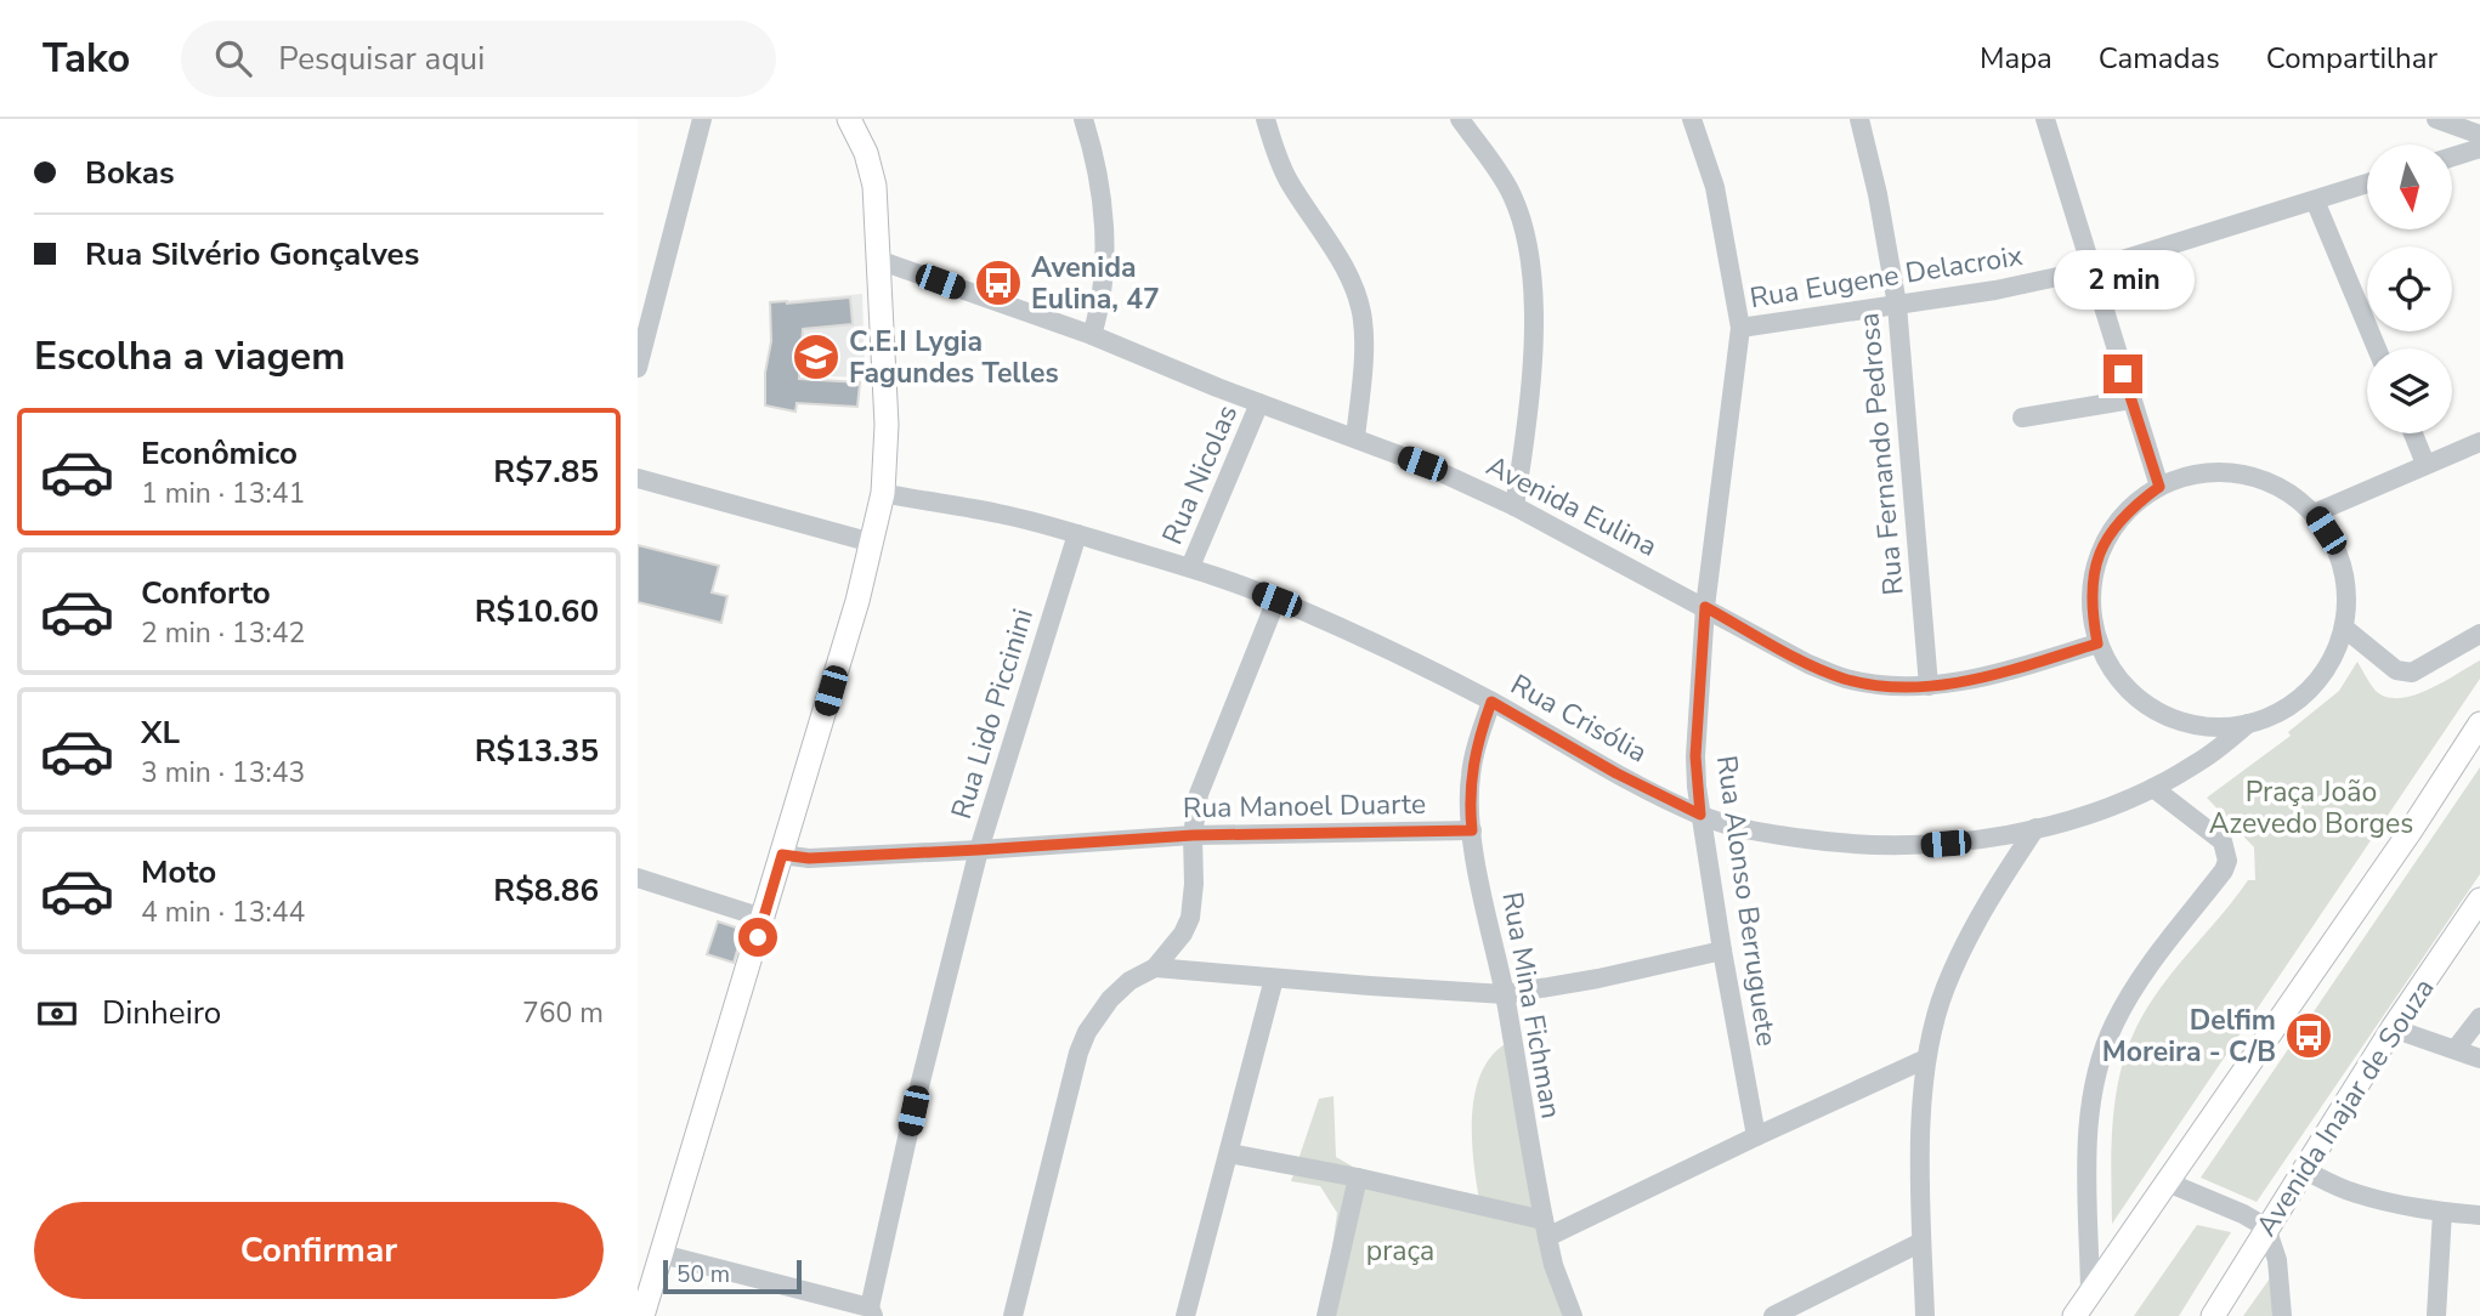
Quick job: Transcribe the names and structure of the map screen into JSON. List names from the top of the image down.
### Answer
{
  "streets": {
    "main road": ["Avenida Inajar de Souza"],
    "street": [
      "Rua Eugene Delacroix",
      "Rua Fernando Pedrosa",
      "Rua Nicolas",
      "Avenida Eulina",
      "Rua Lido Piccinini",
      "Rua Crisólia",
      "Rua Manoel Duarte",
      "Rua Alonso Berruguete",
      "Rua Mina Fichman"
    ]
  },
  "crossings": [
    ["Rua Eugene Delacroix", "Rua Fernando Pedrosa"],
    ["Rua Eugene Delacroix", "Rua Alonso Berruguete"],
    ["Rua Fernando Pedrosa", "Avenida Eulina"],
    ["Rua Nicolas", "Avenida Eulina"],
    ["Rua Nicolas", "Rua Crisólia"],
    ["Avenida Eulina", "Rua Crisólia"],
    ["Avenida Eulina", "Rua Alonso Berruguete"],
    ["Rua Lido Piccinini", "Rua Crisólia"],
    ["Rua Lido Piccinini", "Rua Manoel Duarte"],
    ["Rua Crisólia", "Rua Alonso Berruguete"],
    ["Rua Crisólia", "Rua Mina Fichman"],
    ["Rua Manoel Duarte", "Rua Mina Fichman"]
  ],
  "parks": ["Praça João Azevedo Borges", "praça"],
  "places": {
    "bus stop": ["Avenida Eulina, 47", "Delfim Moreira - C/B"],
    "school or university": ["C.E.I Lygia Fagundes Telles"]
  },
  "scale_bar": "50 m",
  "north": "bottom",
  "page": {
    "header": "Tako",
    "search": "Pesquisar aqui",
    "nav": ["Mapa", "Camadas", "Compartilhar"],
    "banner": ["Bokas", "Rua Silvério Gonçalves"],
    "bubble": "2 min",
    "heading": "Escolha a viagem",
    "list": [
      {
        "name": "Econômico",
        "note": "1 min · 13:41",
        "value": "R$7.85"
      },
      {
        "name": "Conforto",
        "note": "2 min · 13:42",
        "value": "R$10.60"
      },
      {
        "name": "XL",
        "note": "3 min · 13:43",
        "value": "R$13.35"
      },
      {
        "name": "Moto",
        "note": "4 min · 13:44",
        "value": "R$8.86"
      }
    ],
    "pay": ["Dinheiro", "760 m"],
    "buttons": "Confirmar",
    "scale": "50 m"
  }
}
